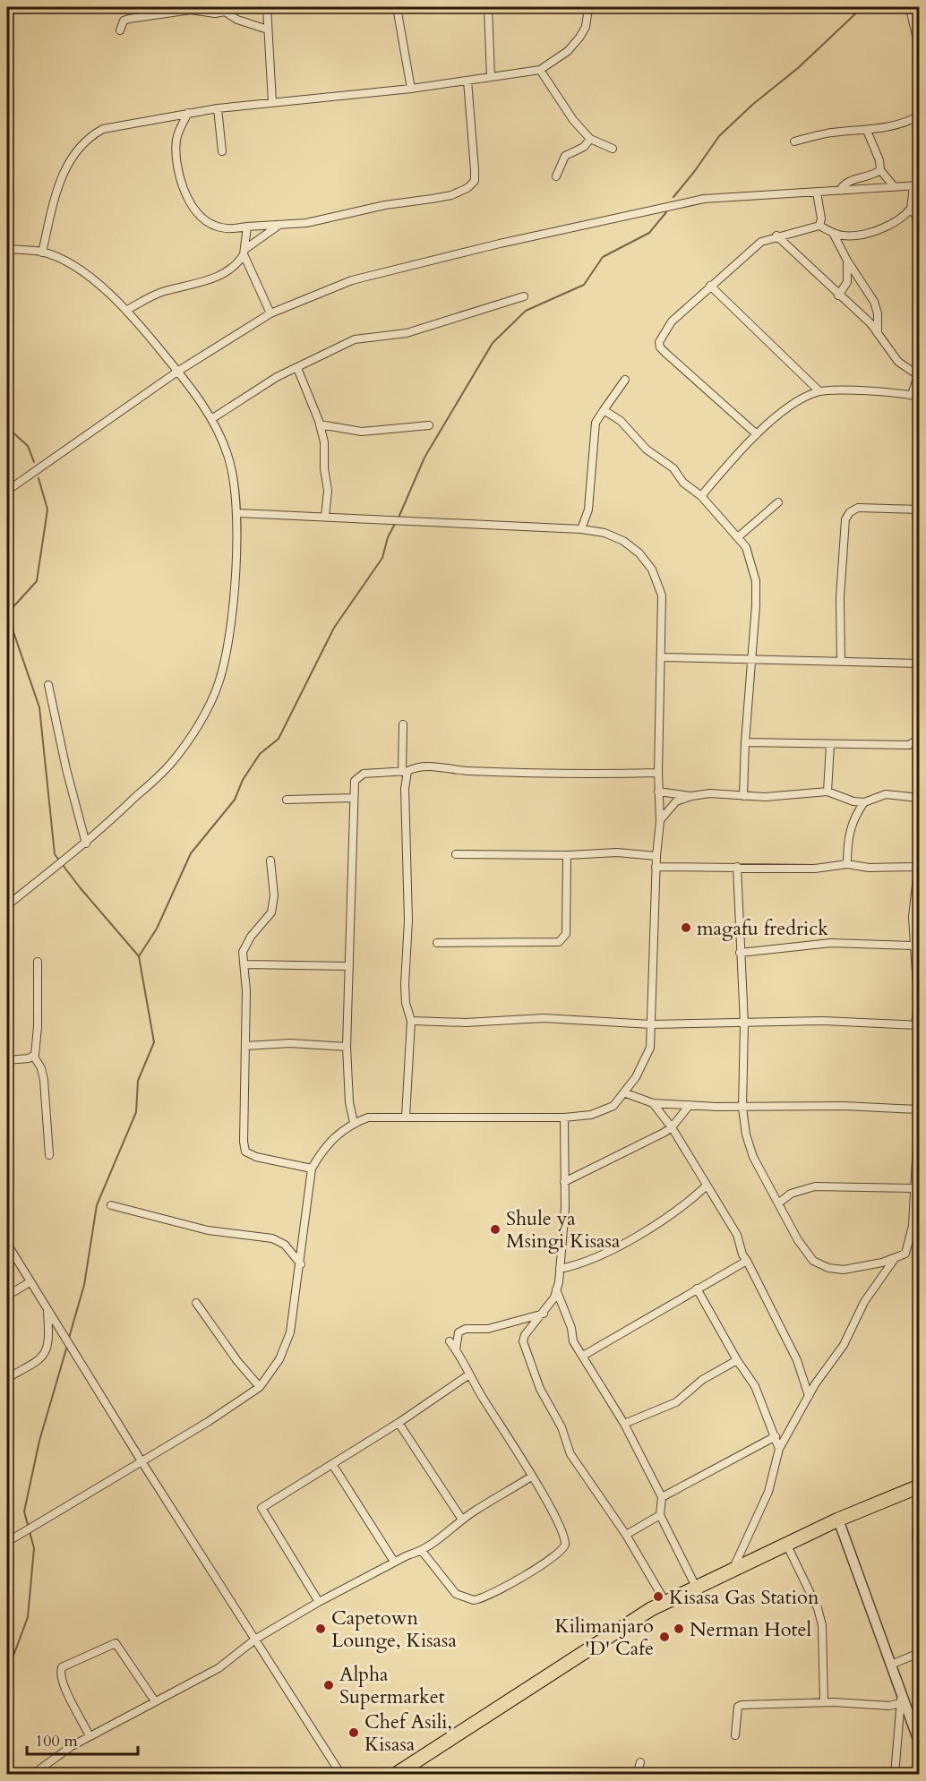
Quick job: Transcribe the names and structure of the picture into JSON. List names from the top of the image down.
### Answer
{
  "places": [
    "magafu fredrick",
    "Shule ya Msingi Kisasa",
    "Kisasa Gas Station",
    "Capetown Lounge, Kisasa",
    "Nerman Hotel",
    "Kilimanjaro 'D' Cafe",
    "Alpha Supermarket",
    "Chef Asili, Kisasa"
  ],
  "scale_bar": "100 m"
}
